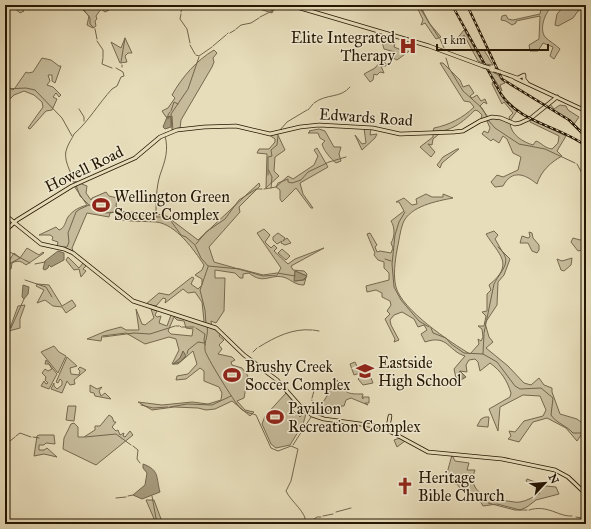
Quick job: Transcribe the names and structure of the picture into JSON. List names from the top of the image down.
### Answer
{
  "streets": {
    "main road": ["Edwards Road", "Howell Road"]
  },
  "crossings": [
    ["Edwards Road", "Howell Road"]
  ],
  "places": {
    "hospital": ["Elite Integrated Therapy"],
    "sports": ["Wellington Green Soccer Complex", "Brushy Creek Soccer Complex", "Pavilion Recreation Complex"],
    "school or university": ["Eastside High School"],
    "church": ["Heritage Bible Church"]
  },
  "scale_bar": "1 km",
  "north": "top right"
}
